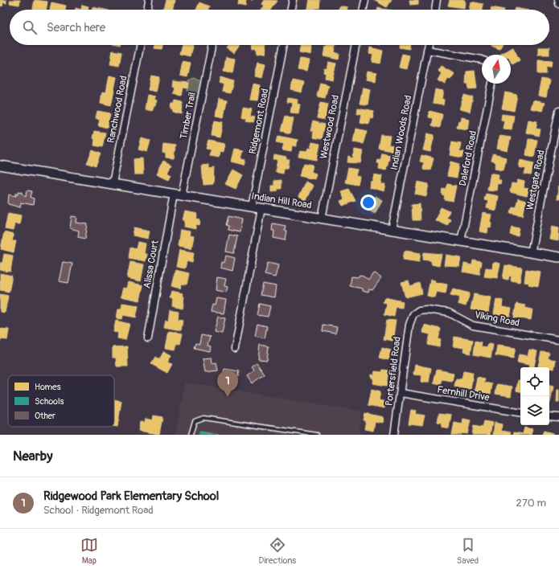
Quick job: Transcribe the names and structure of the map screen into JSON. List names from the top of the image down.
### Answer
{
  "streets": {
    "street": [
      "Ranchwood Road",
      "Timber Trail",
      "Ridgemont Road",
      "Westwood Road",
      "Indian Woods Road",
      "Daleford Road",
      "Westgate Road",
      "Indian Hill Road",
      "Alissa Court",
      "Viking Road",
      "Portersfield Road",
      "Fernhill Drive"
    ]
  },
  "crossings": [
    ["Ranchwood Road", "Indian Hill Road"],
    ["Timber Trail", "Indian Hill Road"],
    ["Timber Trail", "Alissa Court"],
    ["Ridgemont Road", "Indian Hill Road"],
    ["Westwood Road", "Indian Hill Road"],
    ["Indian Woods Road", "Indian Hill Road"],
    ["Daleford Road", "Indian Hill Road"],
    ["Westgate Road", "Indian Hill Road"],
    ["Indian Hill Road", "Alissa Court"],
    ["Viking Road", "Portersfield Road"],
    ["Portersfield Road", "Fernhill Drive"]
  ],
  "legend": ["Homes", "Schools", "Other"],
  "north": "top",
  "page": {
    "search": "Search here",
    "pins": "1",
    "heading": "Nearby",
    "list": [
      {
        "mark": "1",
        "name": "Ridgewood Park Elementary School",
        "note": "School · Ridgemont Road",
        "value": "270 m"
      }
    ],
    "nav": ["Map", "Directions", "Saved"]
  }
}
